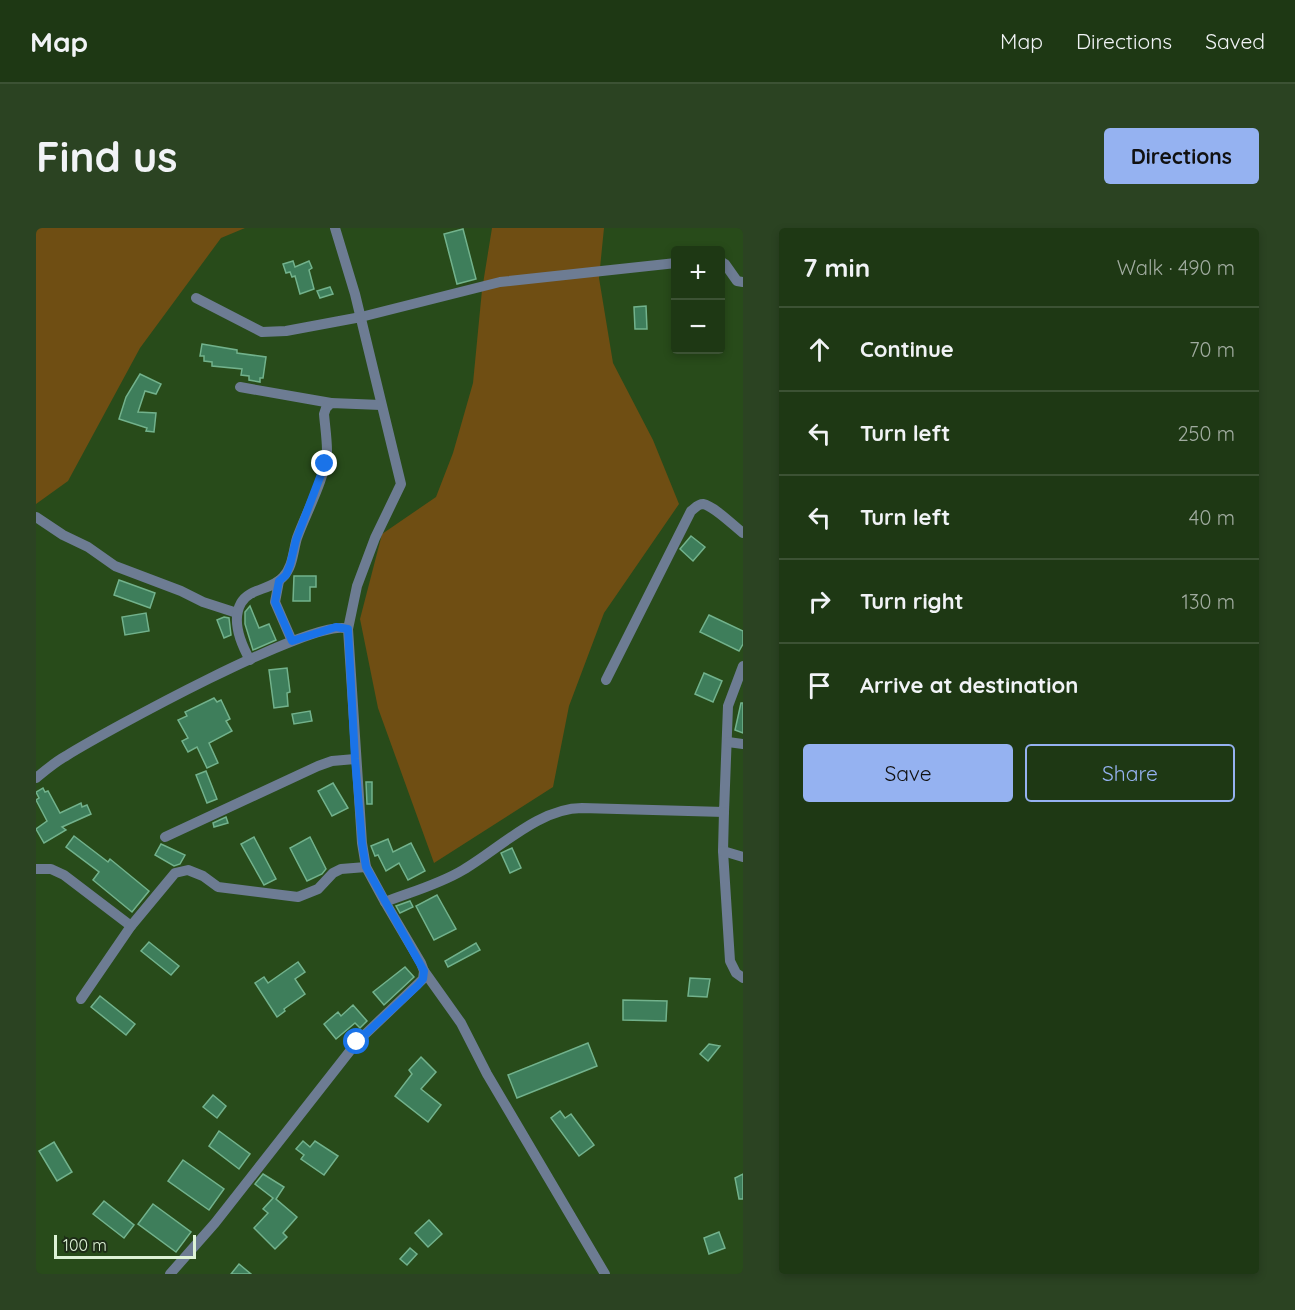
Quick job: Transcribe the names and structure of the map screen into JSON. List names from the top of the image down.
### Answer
{
  "scale_bar": "100 m",
  "page": {
    "header": "Map",
    "nav": ["Map", "Directions", "Saved"],
    "buttons": [
      "Directions",
      ["Save", "Share"]
    ],
    "title": "Find us",
    "heading": ["7 min", "Walk · 490 m"],
    "map_buttons": ["+", "−"],
    "list": [
      ["Continue", "70 m"],
      ["Turn left", "250 m"],
      ["Turn left", "40 m"],
      ["Turn right", "130 m"],
      "Arrive at destination"
    ],
    "scale": "100 m"
  }
}
